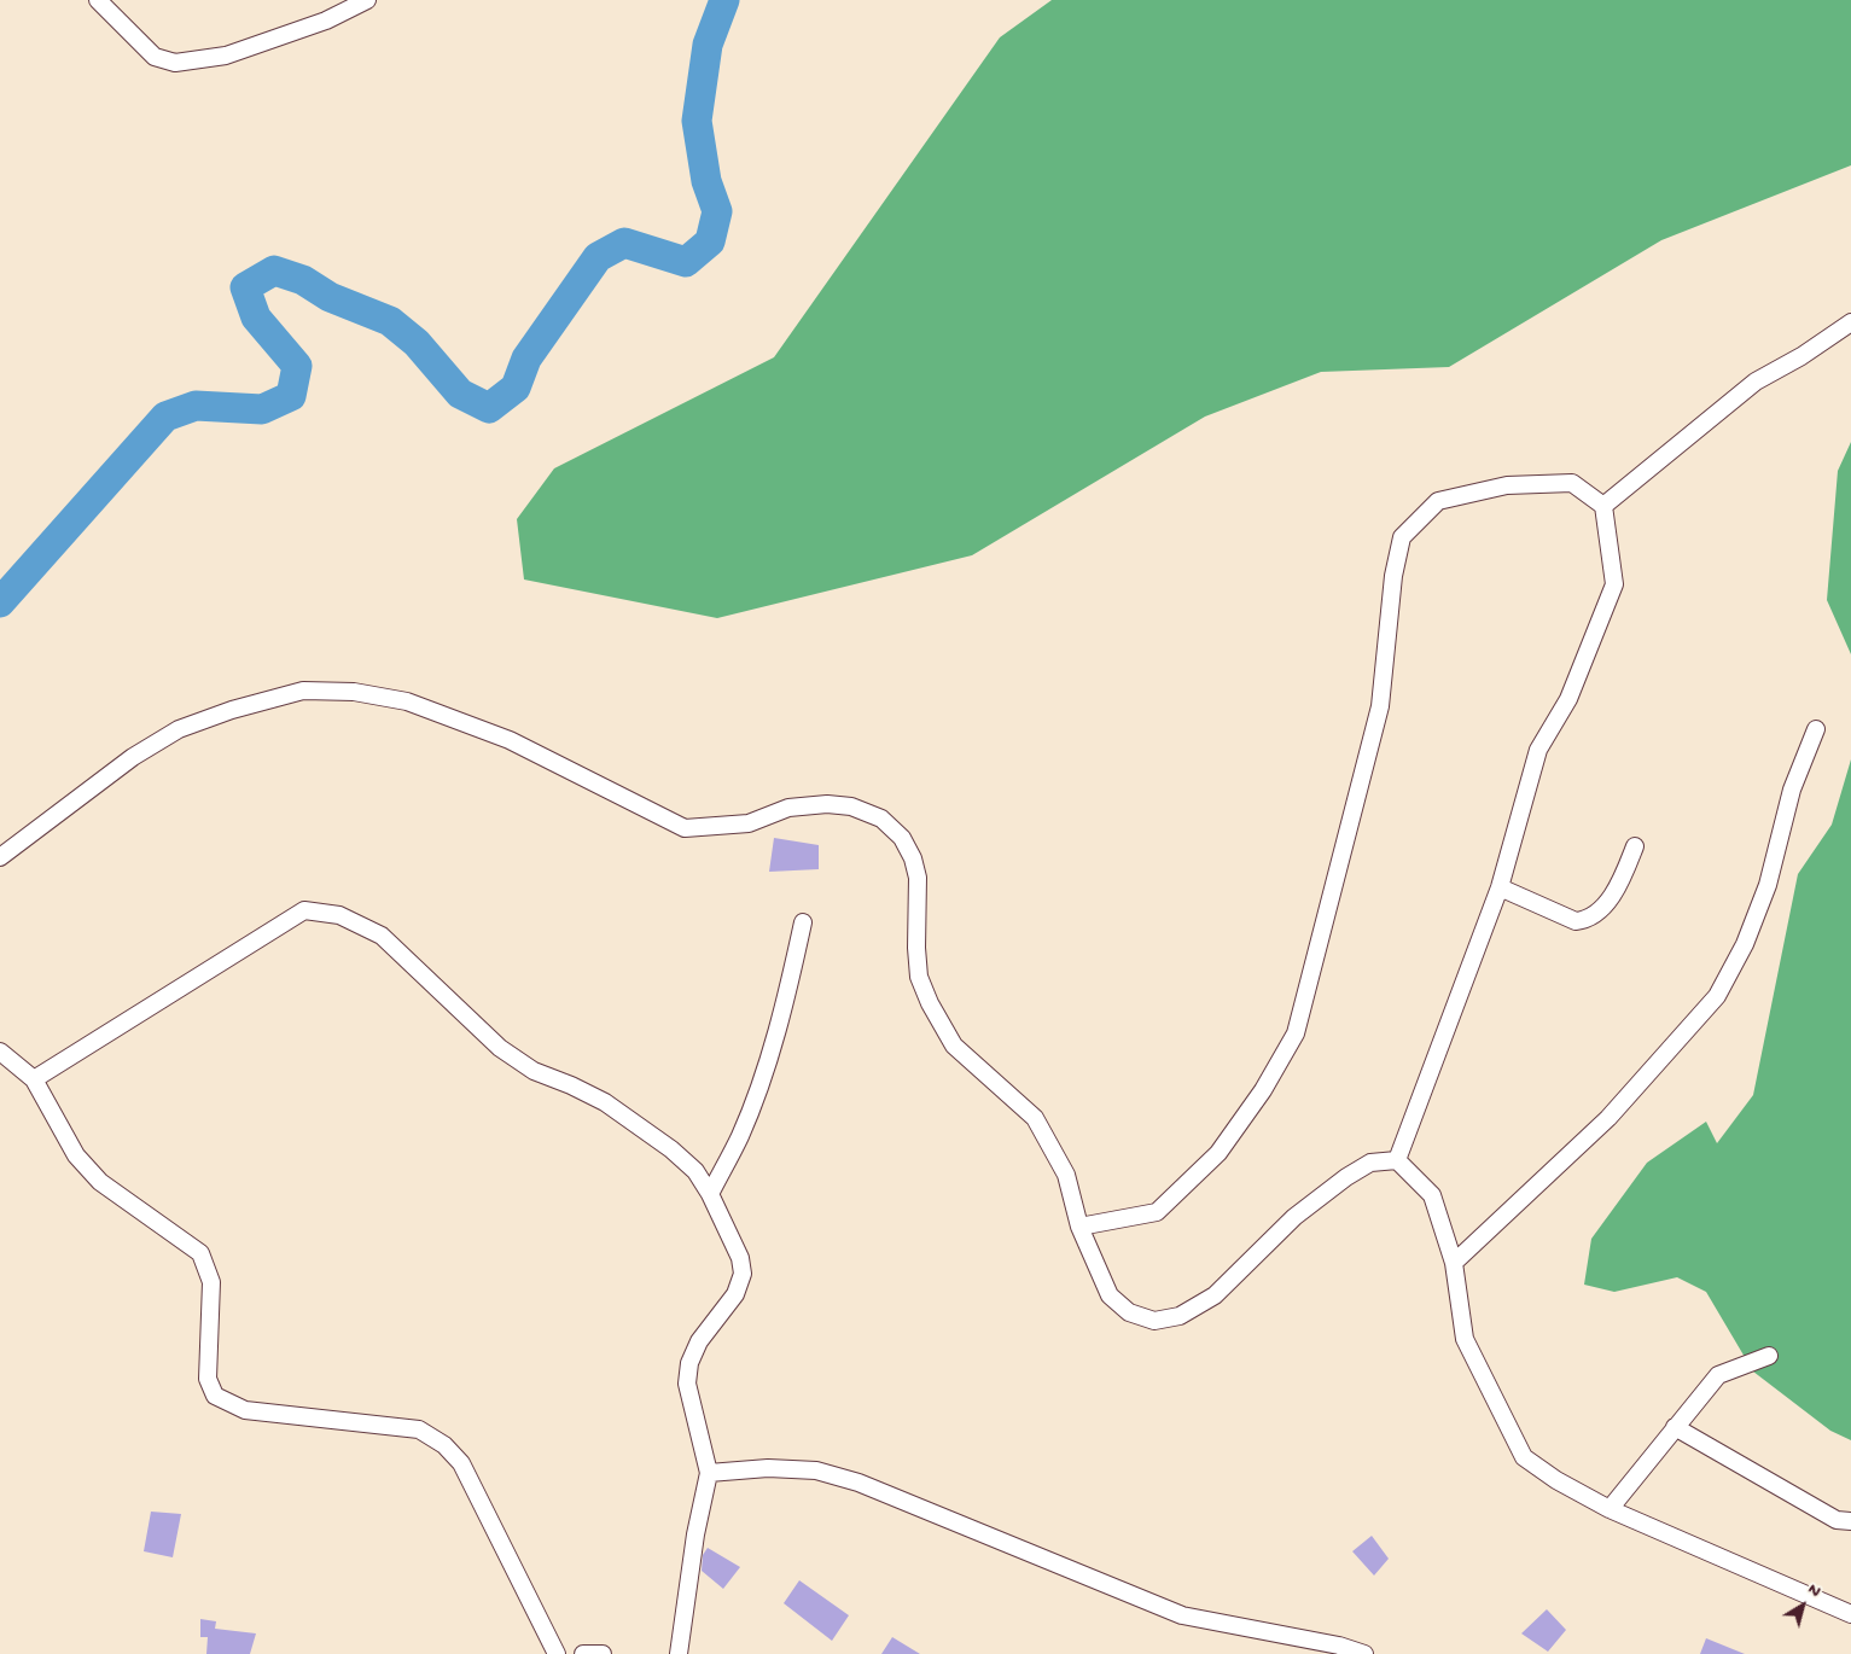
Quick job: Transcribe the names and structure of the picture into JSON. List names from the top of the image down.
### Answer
{
  "north": "top right"
}
